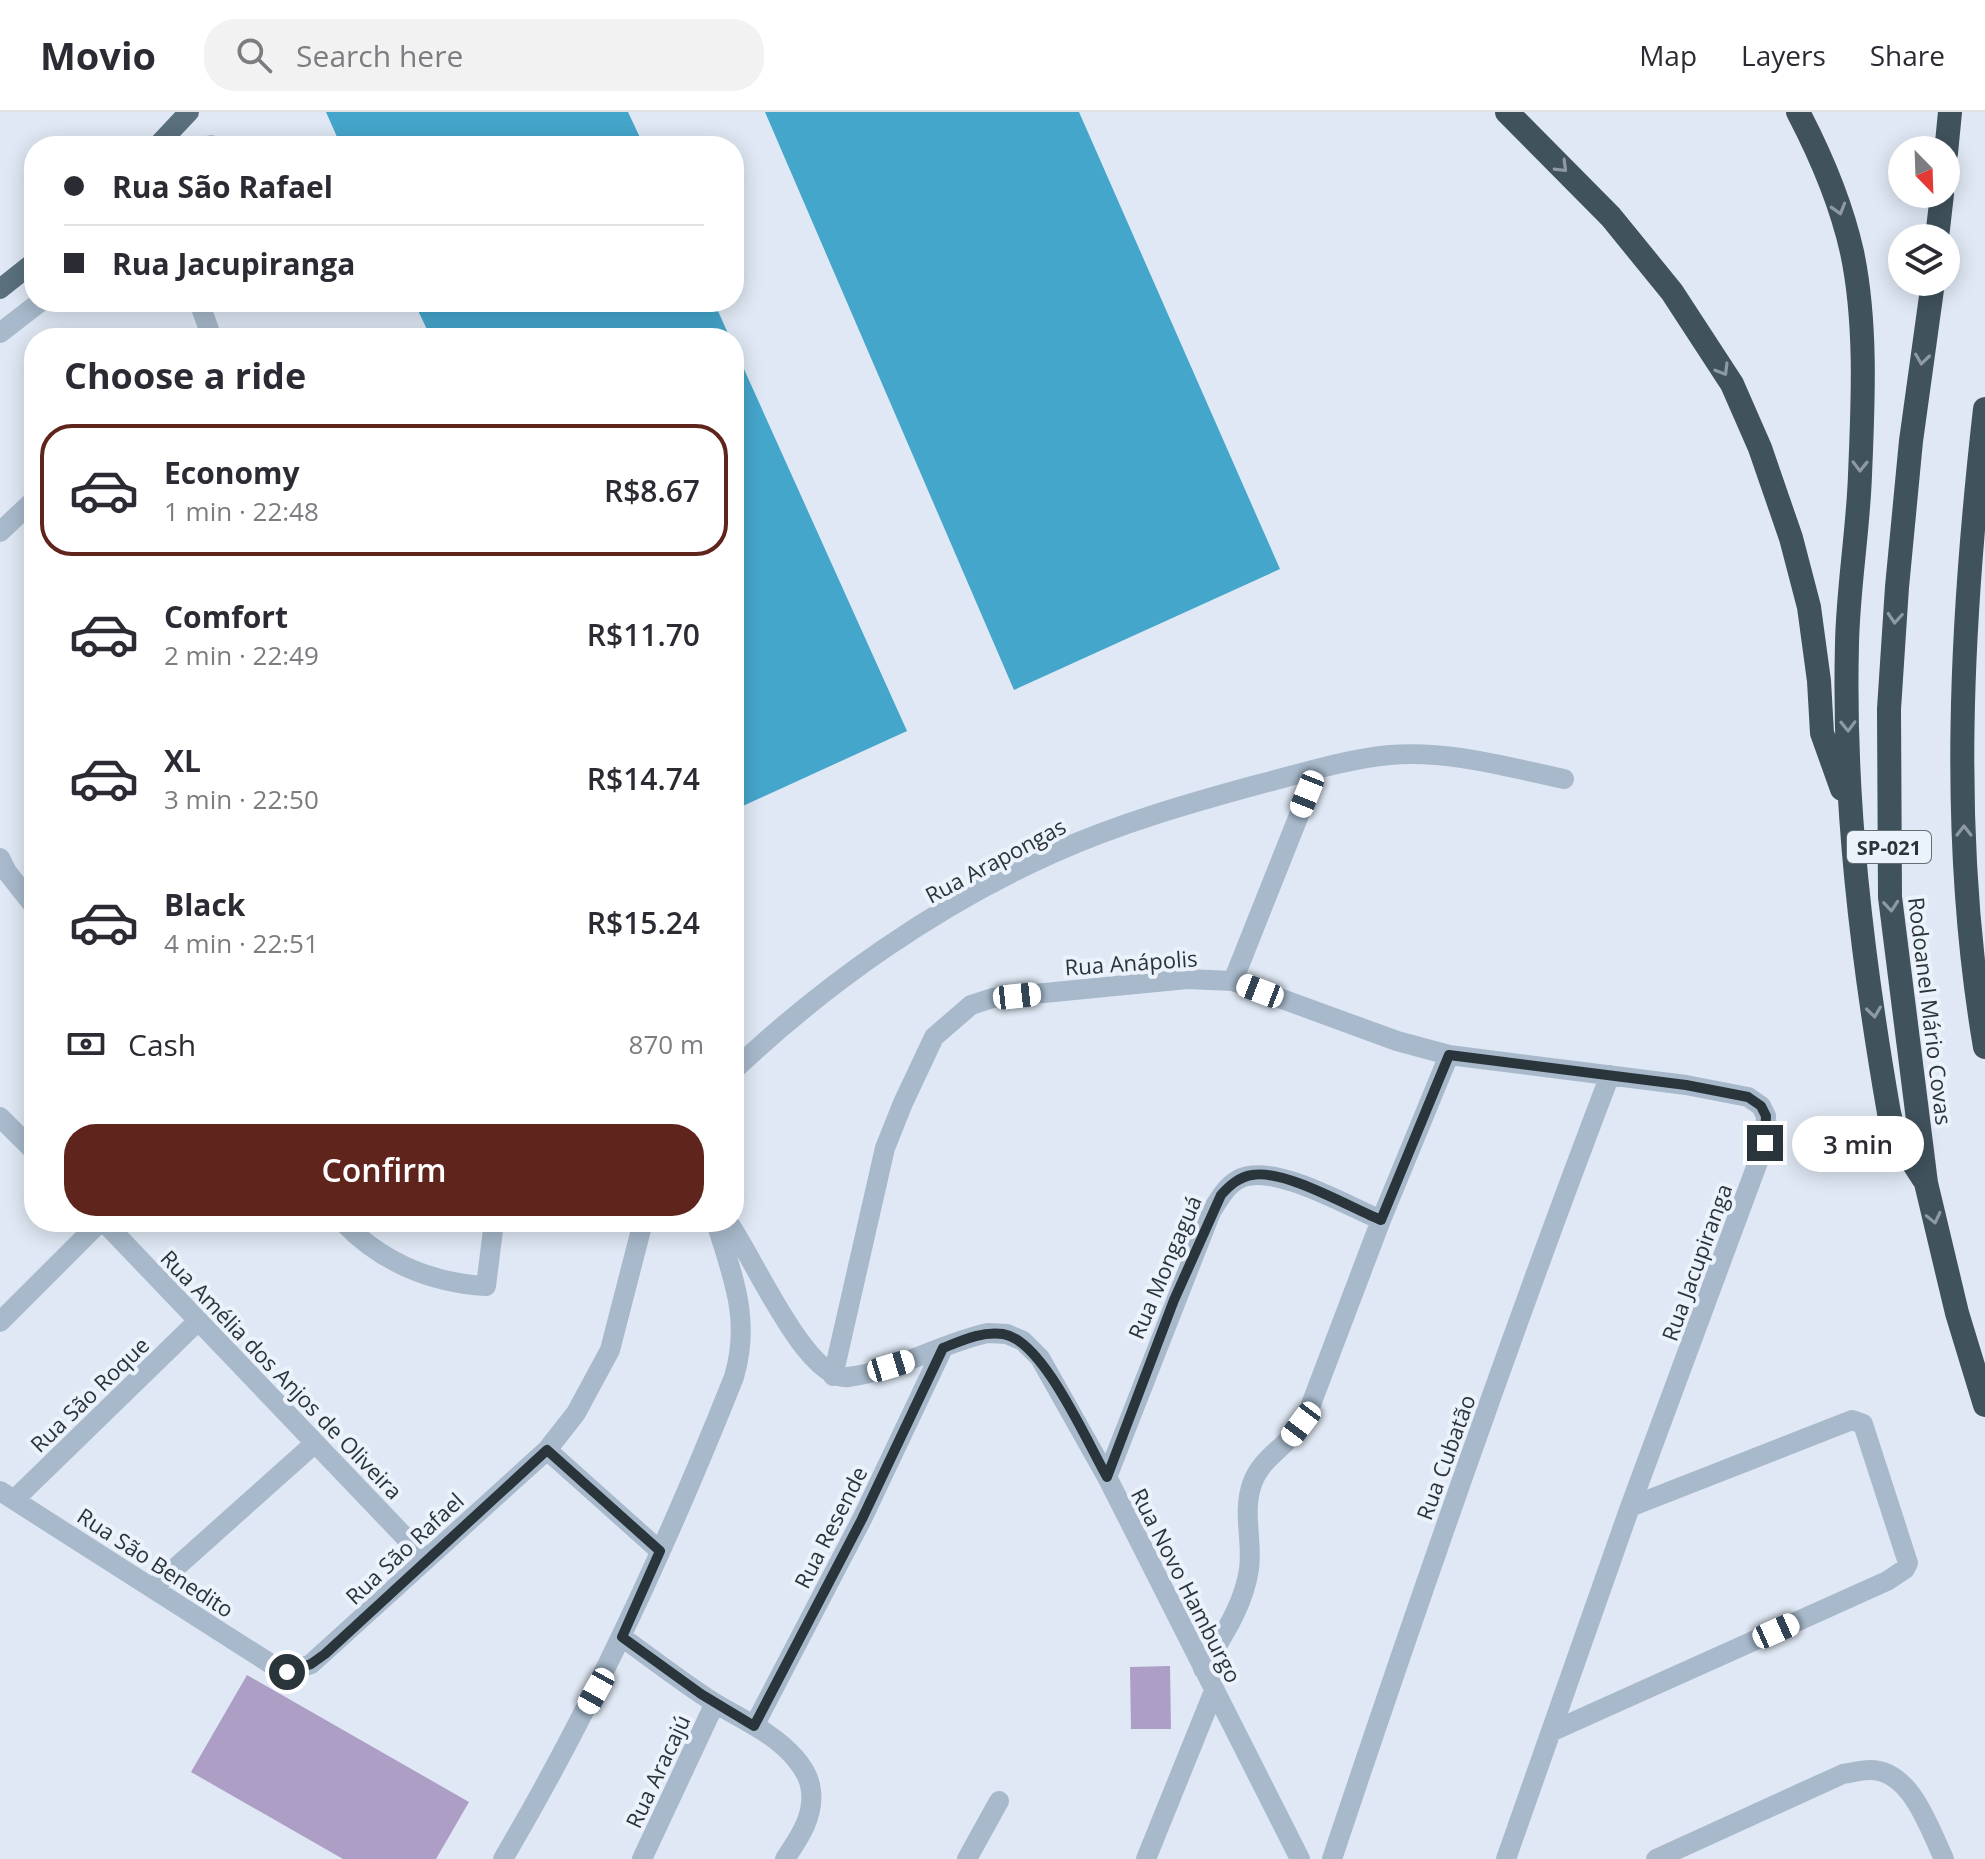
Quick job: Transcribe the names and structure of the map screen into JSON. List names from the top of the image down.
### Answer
{
  "streets": {
    "highway": ["SP-021", "Rodoanel Mário Covas"],
    "street": [
      "Rua Arapongas",
      "Rua Anápolis",
      "Rua Jacupiranga",
      "Rua Mongaguá",
      "Rua Amélia dos Anjos de Oliveira",
      "Rua São Roque",
      "Rua Cubatão",
      "Rua Resende",
      "Rua São Rafael",
      "Rua São Benedito",
      "Rua Novo Hamburgo",
      "Rua Aracajú"
    ]
  },
  "crossings": [
    ["Rua Anápolis", "Rua Jacupiranga"],
    ["Rua Anápolis", "Rua Novo Hamburgo"],
    ["Rua Jacupiranga", "Rua Cubatão"],
    ["Rua Mongaguá", "Rua Novo Hamburgo"],
    ["Rua Amélia dos Anjos de Oliveira", "Rua São Roque"],
    ["Rua Amélia dos Anjos de Oliveira", "Rua São Rafael"],
    ["Rua São Roque", "Rua São Benedito"],
    ["Rua Resende", "Rua Novo Hamburgo"],
    ["Rua São Rafael", "Rua São Benedito"]
  ],
  "north": "bottom right",
  "page": {
    "header": "Movio",
    "search": "Search here",
    "nav": ["Map", "Layers", "Share"],
    "banner": ["Rua São Rafael", "Rua Jacupiranga"],
    "heading": "Choose a ride",
    "list": [
      {
        "name": "Economy",
        "note": "1 min · 22:48",
        "value": "R$8.67"
      },
      {
        "name": "Comfort",
        "note": "2 min · 22:49",
        "value": "R$11.70"
      },
      {
        "name": "XL",
        "note": "3 min · 22:50",
        "value": "R$14.74"
      },
      {
        "name": "Black",
        "note": "4 min · 22:51",
        "value": "R$15.24"
      }
    ],
    "pay": ["Cash", "870 m"],
    "buttons": "Confirm",
    "bubble": "3 min"
  }
}
